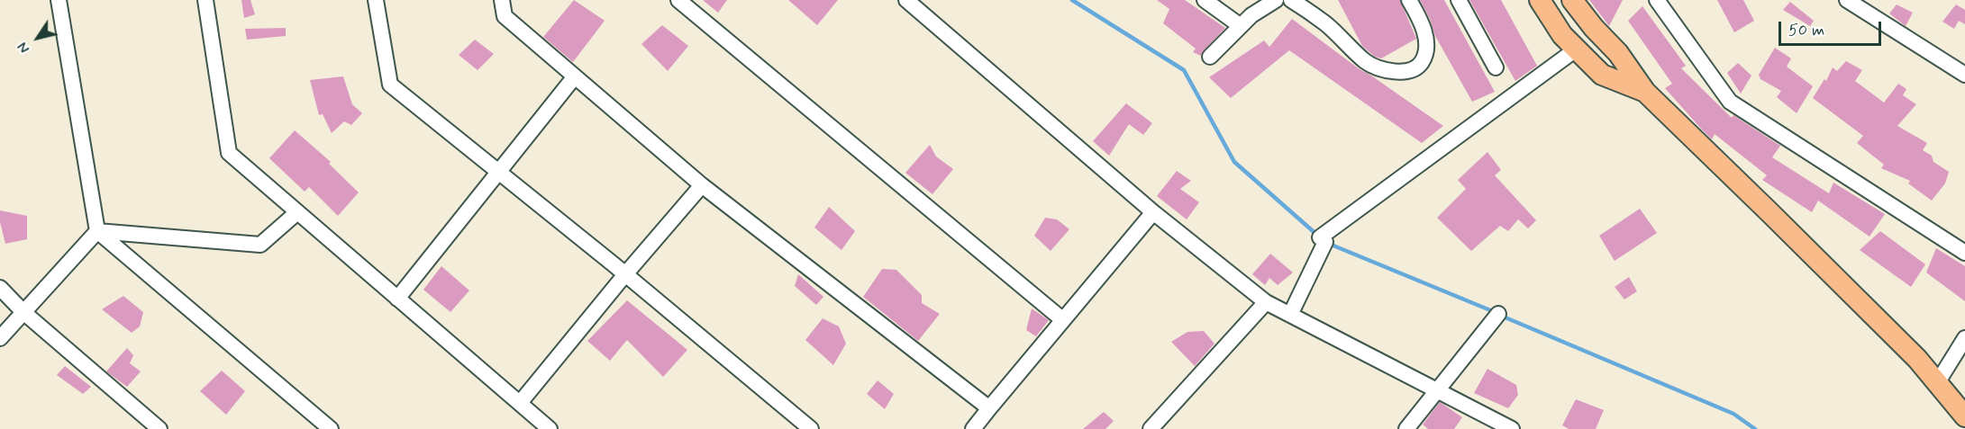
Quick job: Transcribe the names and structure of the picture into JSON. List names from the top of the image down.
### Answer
{
  "scale_bar": "50 m",
  "north": "bottom left"
}
